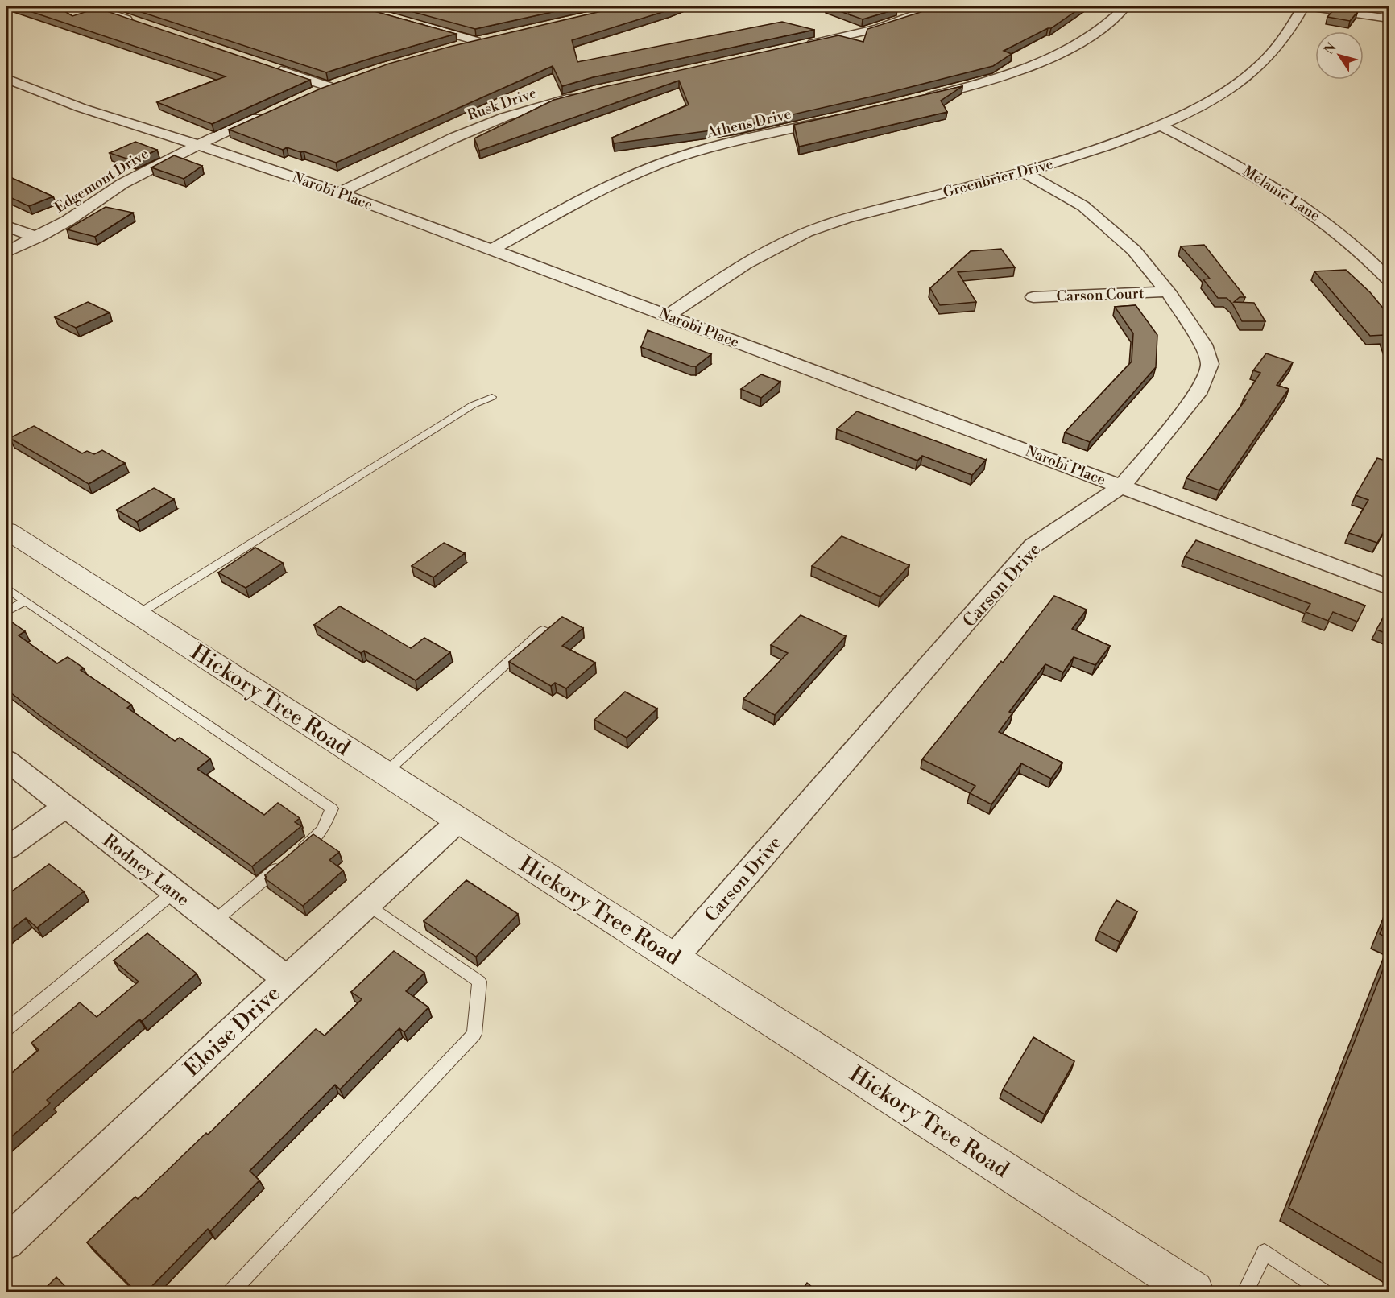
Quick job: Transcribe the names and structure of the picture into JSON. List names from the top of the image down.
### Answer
{
  "streets": {
    "street": [
      "Rusk Drive",
      "Athens Drive",
      "Greenbrier Drive",
      "Edgemont Drive",
      "Narobi Place",
      "Melanie Lane",
      "Carson Court",
      "Carson Drive",
      "Hickory Tree Road",
      "Rodney Lane",
      "Eloise Drive"
    ]
  },
  "crossings": [
    ["Rusk Drive", "Narobi Place"],
    ["Athens Drive", "Narobi Place"],
    ["Greenbrier Drive", "Narobi Place"],
    ["Greenbrier Drive", "Melanie Lane"],
    ["Greenbrier Drive", "Carson Drive"],
    ["Edgemont Drive", "Narobi Place"],
    ["Narobi Place", "Carson Drive"],
    ["Carson Court", "Carson Drive"],
    ["Carson Drive", "Hickory Tree Road"],
    ["Hickory Tree Road", "Eloise Drive"],
    ["Rodney Lane", "Eloise Drive"]
  ],
  "north": "top left"
}
